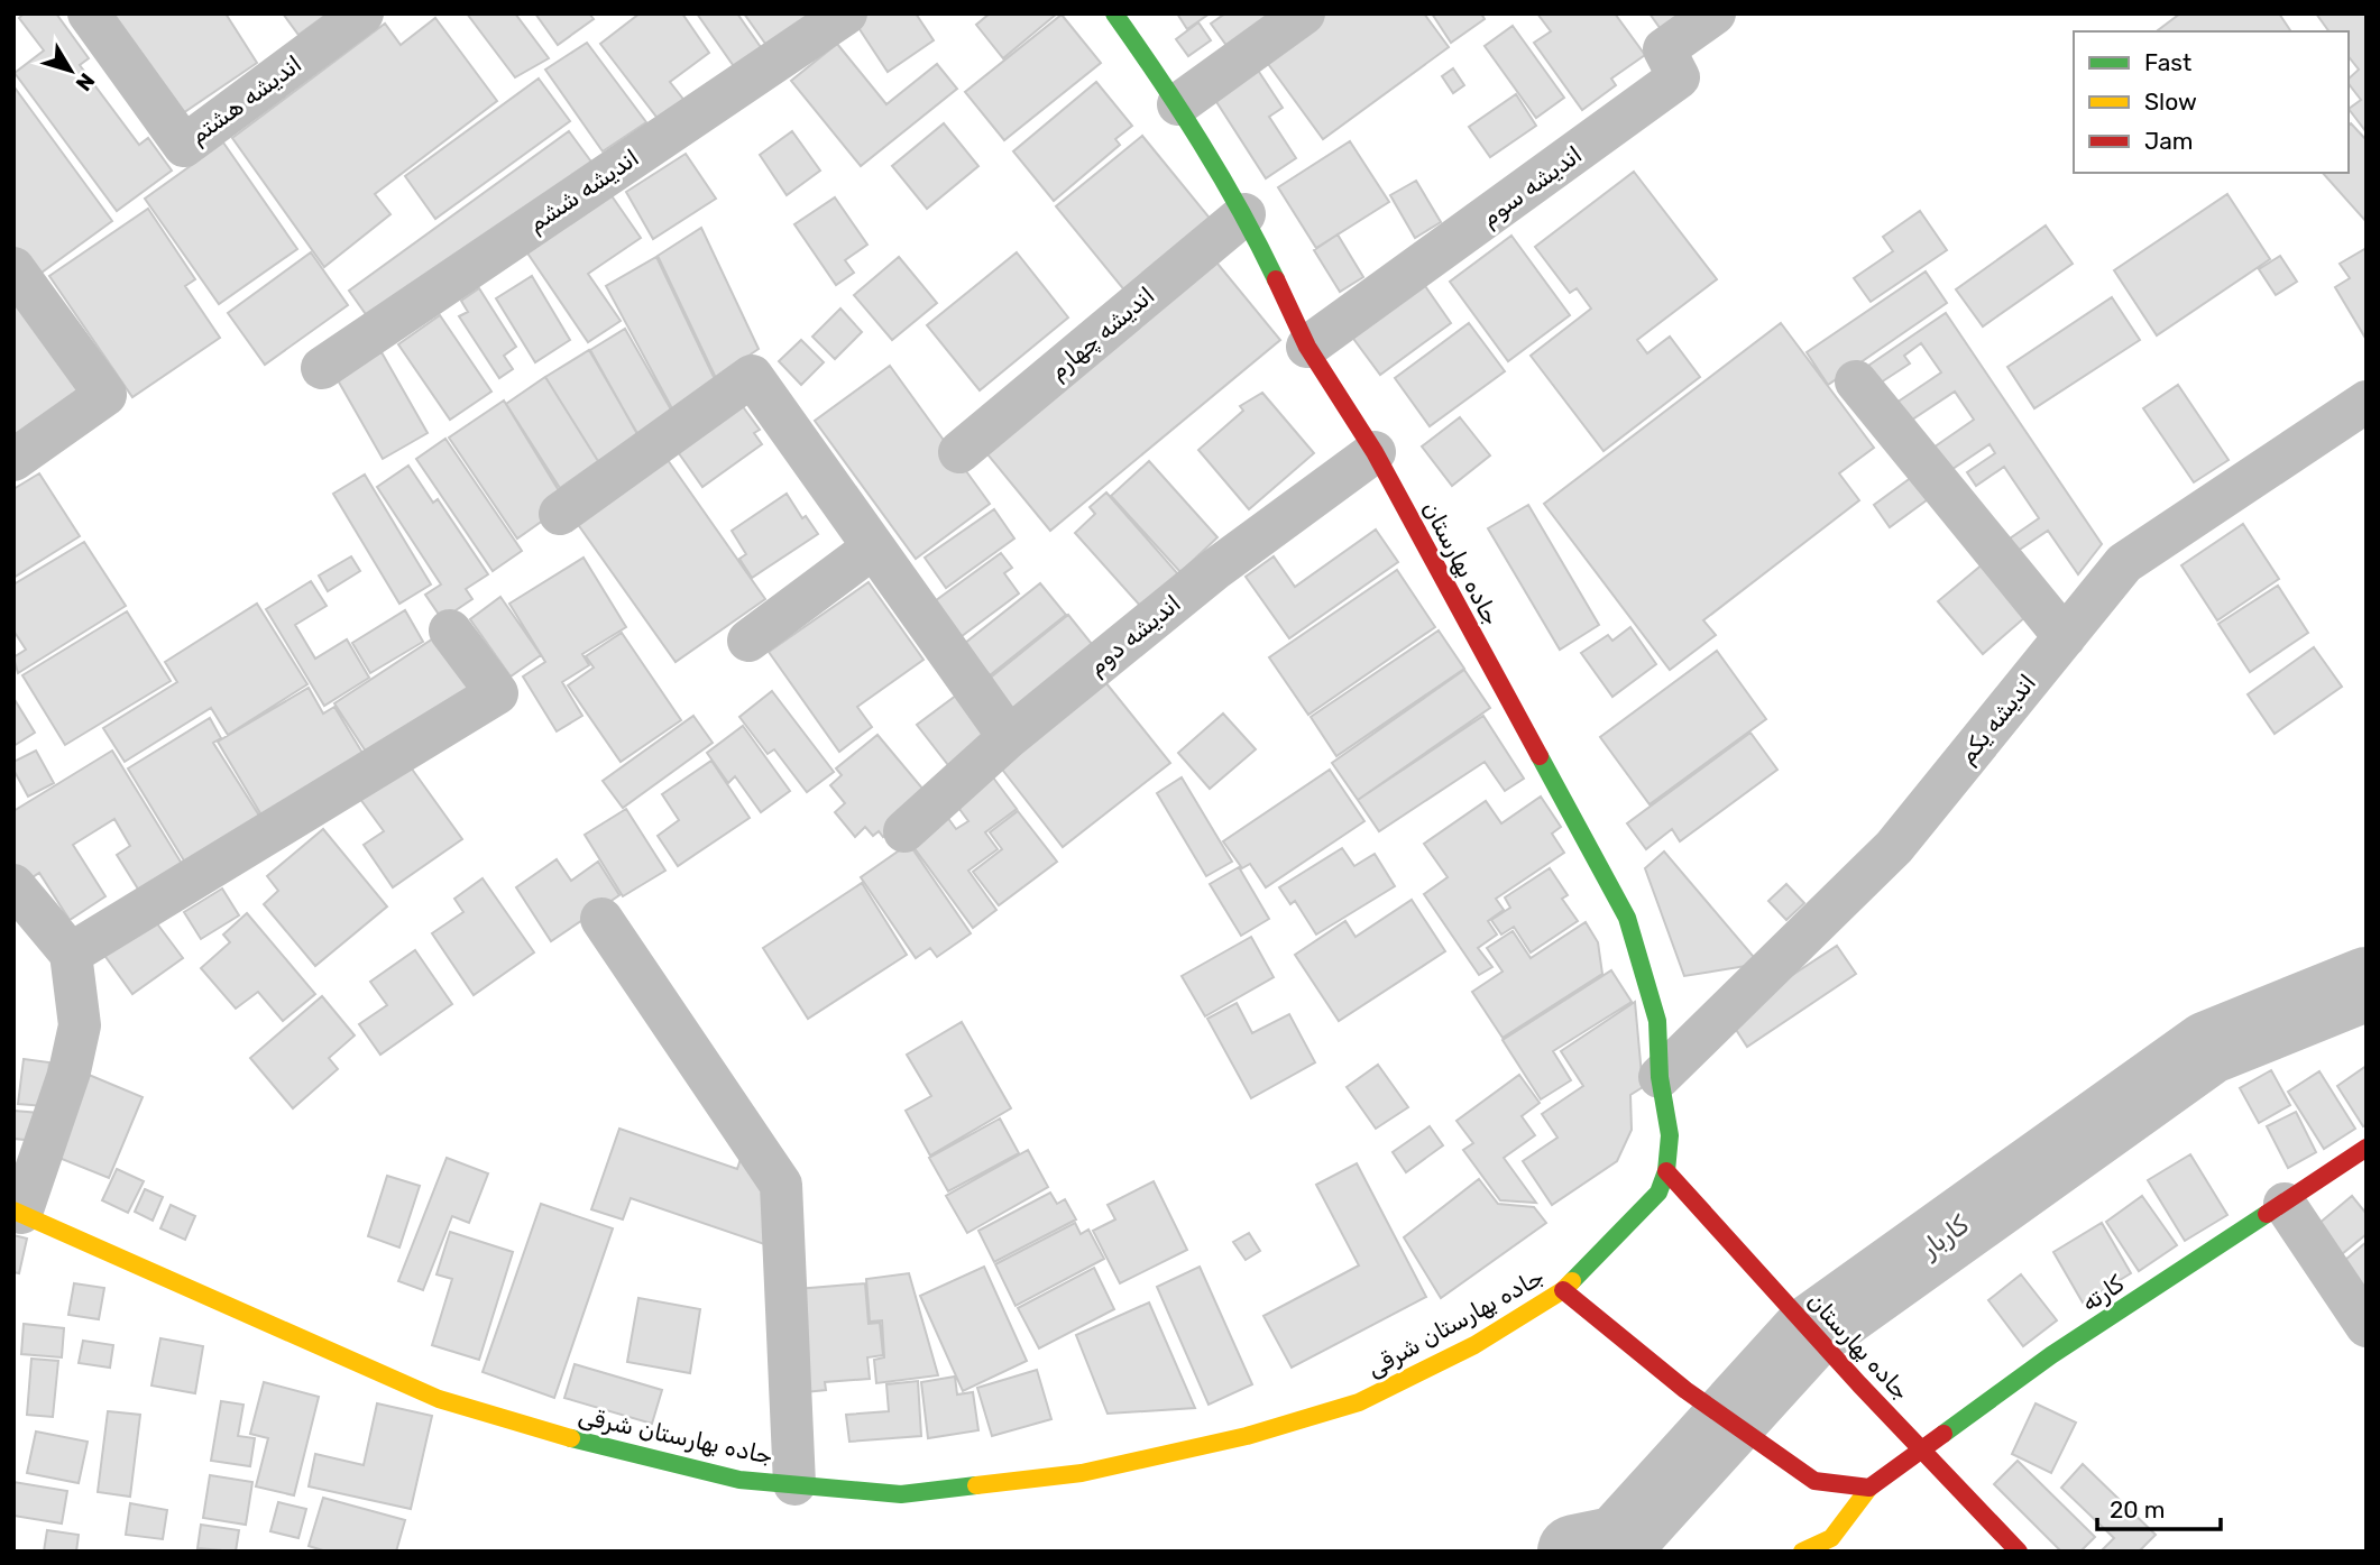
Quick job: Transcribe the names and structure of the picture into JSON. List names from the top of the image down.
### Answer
{
  "streets": {
    "street": [
      "اندیشه هشتم",
      "اندیشه سوم",
      "اندیشه ششم",
      "اندیشه چهارم",
      "جاده بهارستان",
      "اندیشه دوم",
      "اندیشه یکم",
      "کارته",
      "جاده بهارستان شرقی"
    ]
  },
  "crossings": [
    ["اندیشه سوم", "جاده بهارستان"],
    ["اندیشه چهارم", "جاده بهارستان"],
    ["جاده بهارستان", "اندیشه دوم"],
    ["جاده بهارستان", "اندیشه یکم"],
    ["جاده بهارستان", "کارته"],
    ["جاده بهارستان", "جاده بهارستان شرقی"]
  ],
  "water": ["کاربار"],
  "legend": ["Fast", "Slow", "Jam"],
  "scale_bar": "20 m",
  "north": "bottom right"
}
